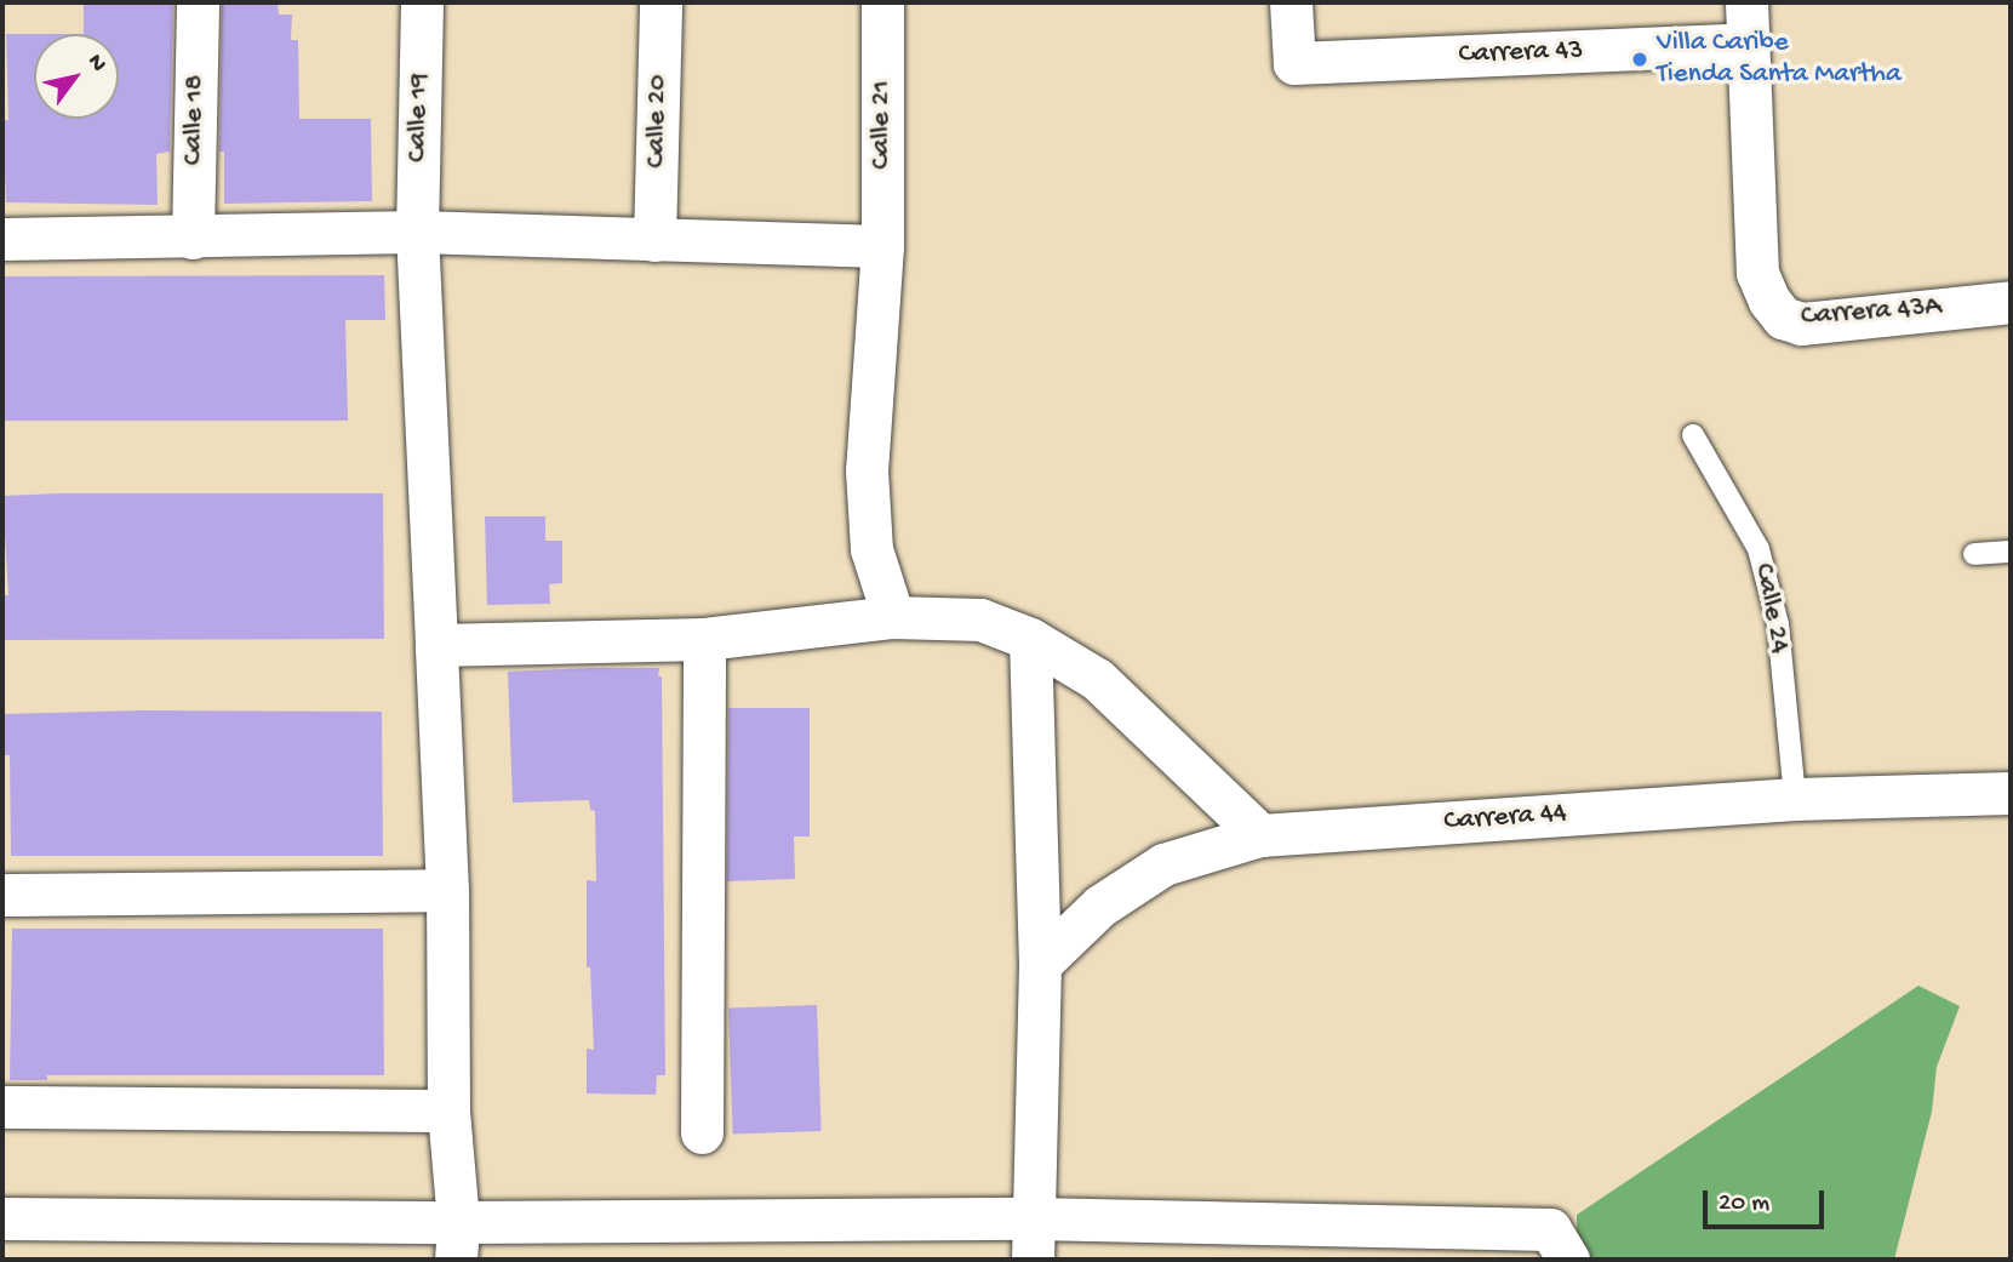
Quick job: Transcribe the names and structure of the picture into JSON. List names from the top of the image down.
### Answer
{
  "streets": {
    "street": [
      "Carrera 43",
      "Calle 19",
      "Calle 18",
      "Calle 20",
      "Calle 21",
      "Carrera 43A",
      "Carrera 44"
    ],
    "lane": ["Calle 24"]
  },
  "crossings": [
    ["Carrera 43", "Carrera 43A"],
    ["Calle 24", "Carrera 44"]
  ],
  "places": ["Villa Caribe Tienda Santa Martha"],
  "scale_bar": "20 m",
  "north": "top right"
}
